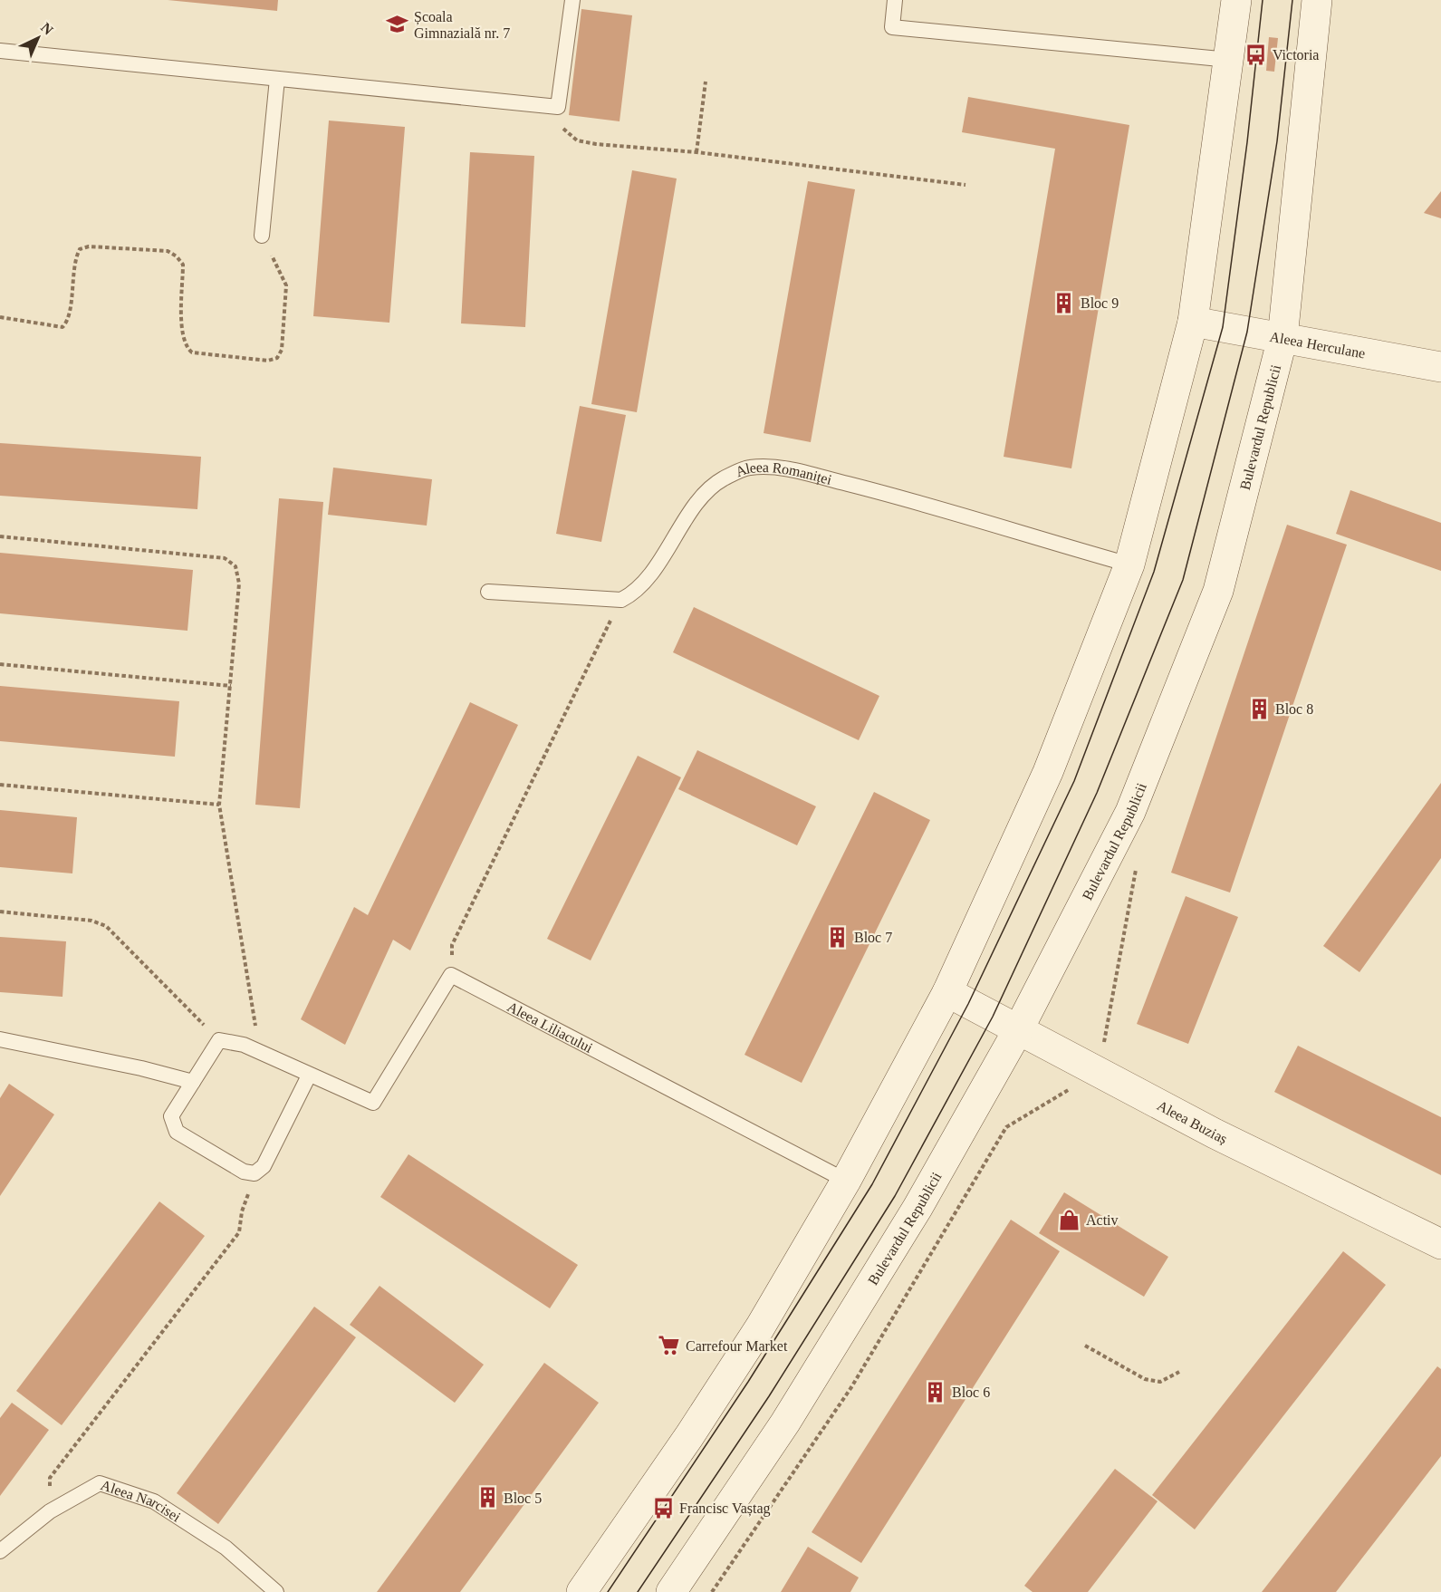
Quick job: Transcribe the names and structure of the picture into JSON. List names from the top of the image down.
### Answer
{
  "streets": {
    "main road": ["Aleea Herculane", "Bulevardul Republicii", "Aleea Buziaș"],
    "lane": ["Aleea Romaniței", "Aleea Liliacului", "Aleea Narcisei"]
  },
  "crossings": [
    ["Aleea Herculane", "Bulevardul Republicii"],
    ["Bulevardul Republicii", "Aleea Buziaș"]
  ],
  "places": {
    "school or university": ["Școala Gimnazială nr. 7"],
    "bus stop": ["Victoria", "Francisc Vaștag"],
    "building": [
      "Bloc 9",
      "Bloc 8",
      "Bloc 7",
      "Bloc 6",
      "Bloc 5"
    ],
    "shop": ["Activ"],
    "supermarket": ["Carrefour Market"]
  },
  "north": "top right"
}
